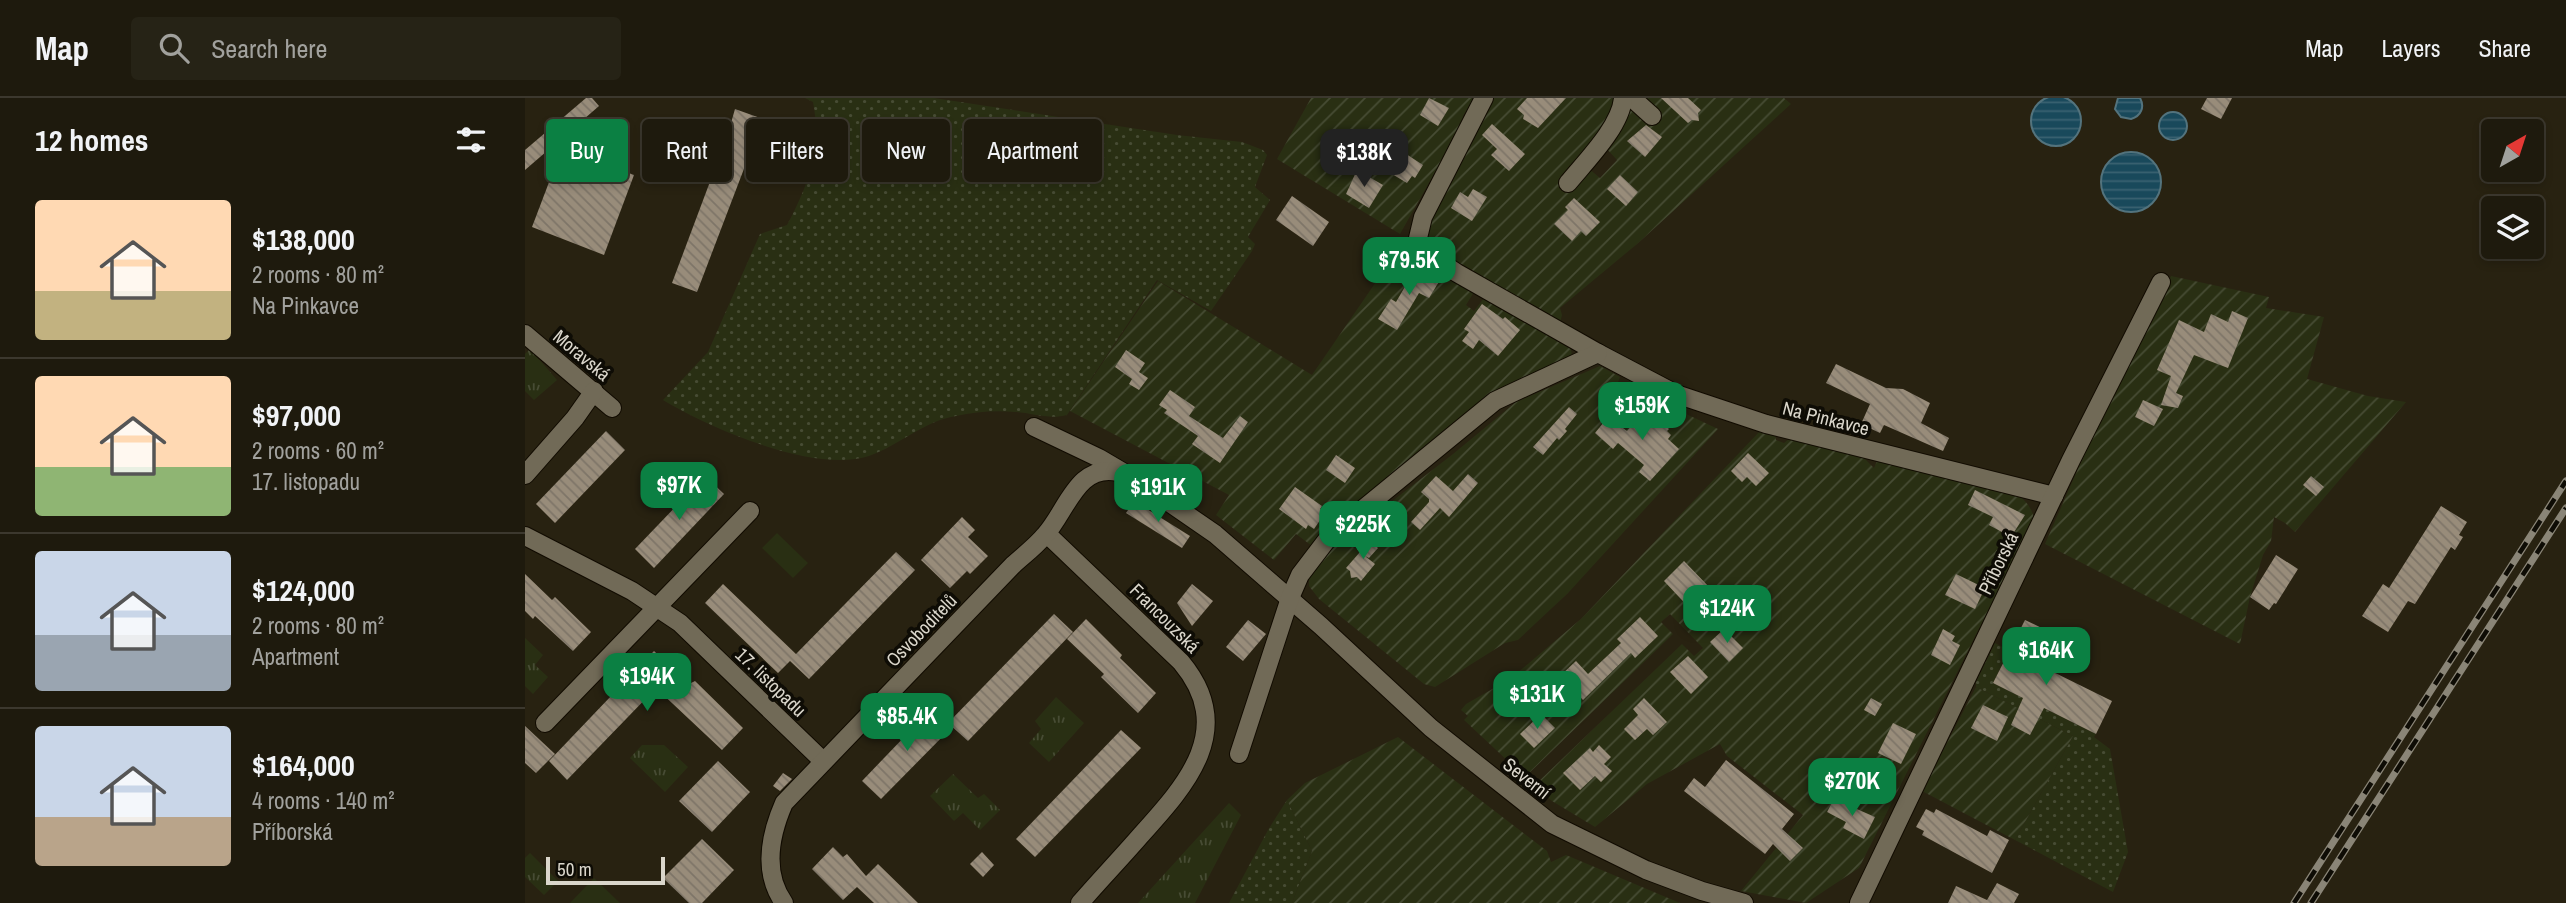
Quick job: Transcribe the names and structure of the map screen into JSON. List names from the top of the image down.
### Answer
{
  "streets": {
    "street": [
      "Moravská",
      "Na Pinkavce",
      "Příborská",
      "Francouzská",
      "Osvoboditelů",
      "17. listopadu",
      "Severní"
    ]
  },
  "crossings": [
    ["Na Pinkavce", "Příborská"],
    ["Francouzská", "Osvoboditelů"],
    ["Osvoboditelů", "17. listopadu"]
  ],
  "scale_bar": "50 m",
  "north": "top right",
  "page": {
    "header": "Map",
    "search": "Search here",
    "nav": ["Map", "Layers", "Share"],
    "heading": "12 homes",
    "chip": [
      "Buy",
      "Rent",
      "Filters",
      "New",
      "Apartment"
    ],
    "price": [
      "$138K",
      "$79.5K",
      "$159K",
      "$97K",
      "$191K",
      "$225K",
      "$124K",
      "$164K",
      "$194K",
      "$131K",
      "$85.4K",
      "$270K"
    ],
    "list": [
      {
        "name": "$138,000",
        "note": "2 rooms · 80 m² · Na Pinkavce"
      },
      {
        "name": "$97,000",
        "note": "2 rooms · 60 m² · 17. listopadu"
      },
      {
        "name": "$124,000",
        "note": "2 rooms · 80 m² · Apartment"
      },
      {
        "name": "$164,000",
        "note": "4 rooms · 140 m² · Příborská"
      }
    ],
    "scale": "50 m"
  }
}
